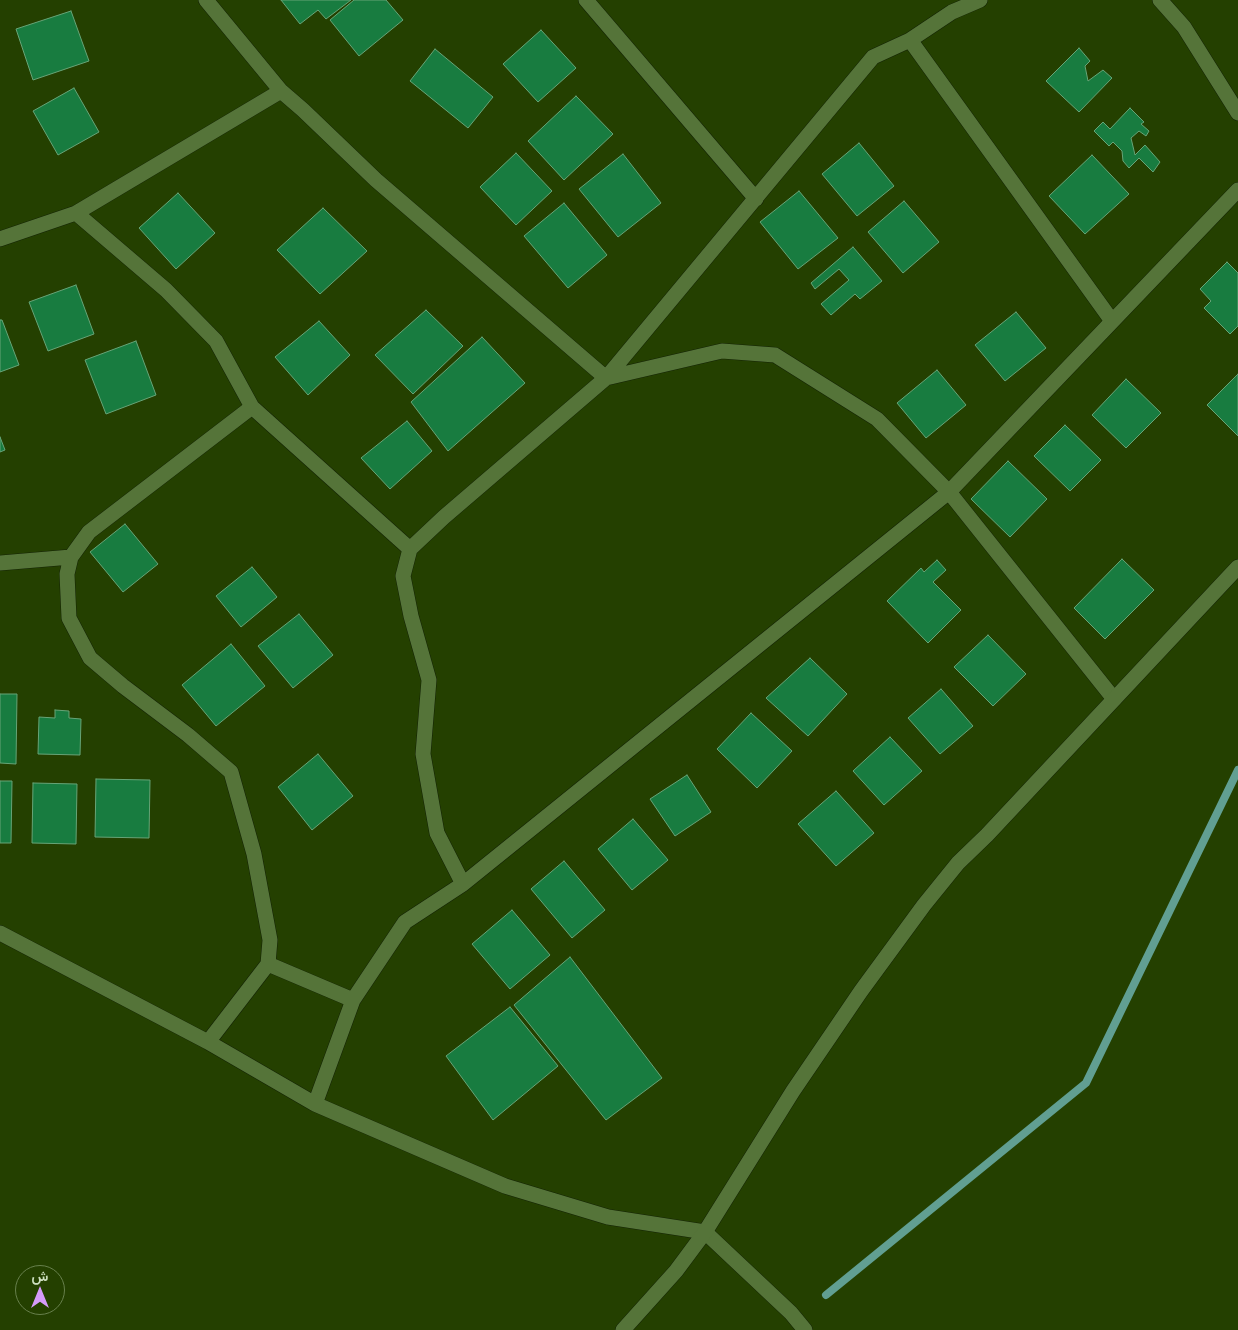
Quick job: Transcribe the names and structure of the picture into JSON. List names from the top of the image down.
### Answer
{
  "north": "top"
}
